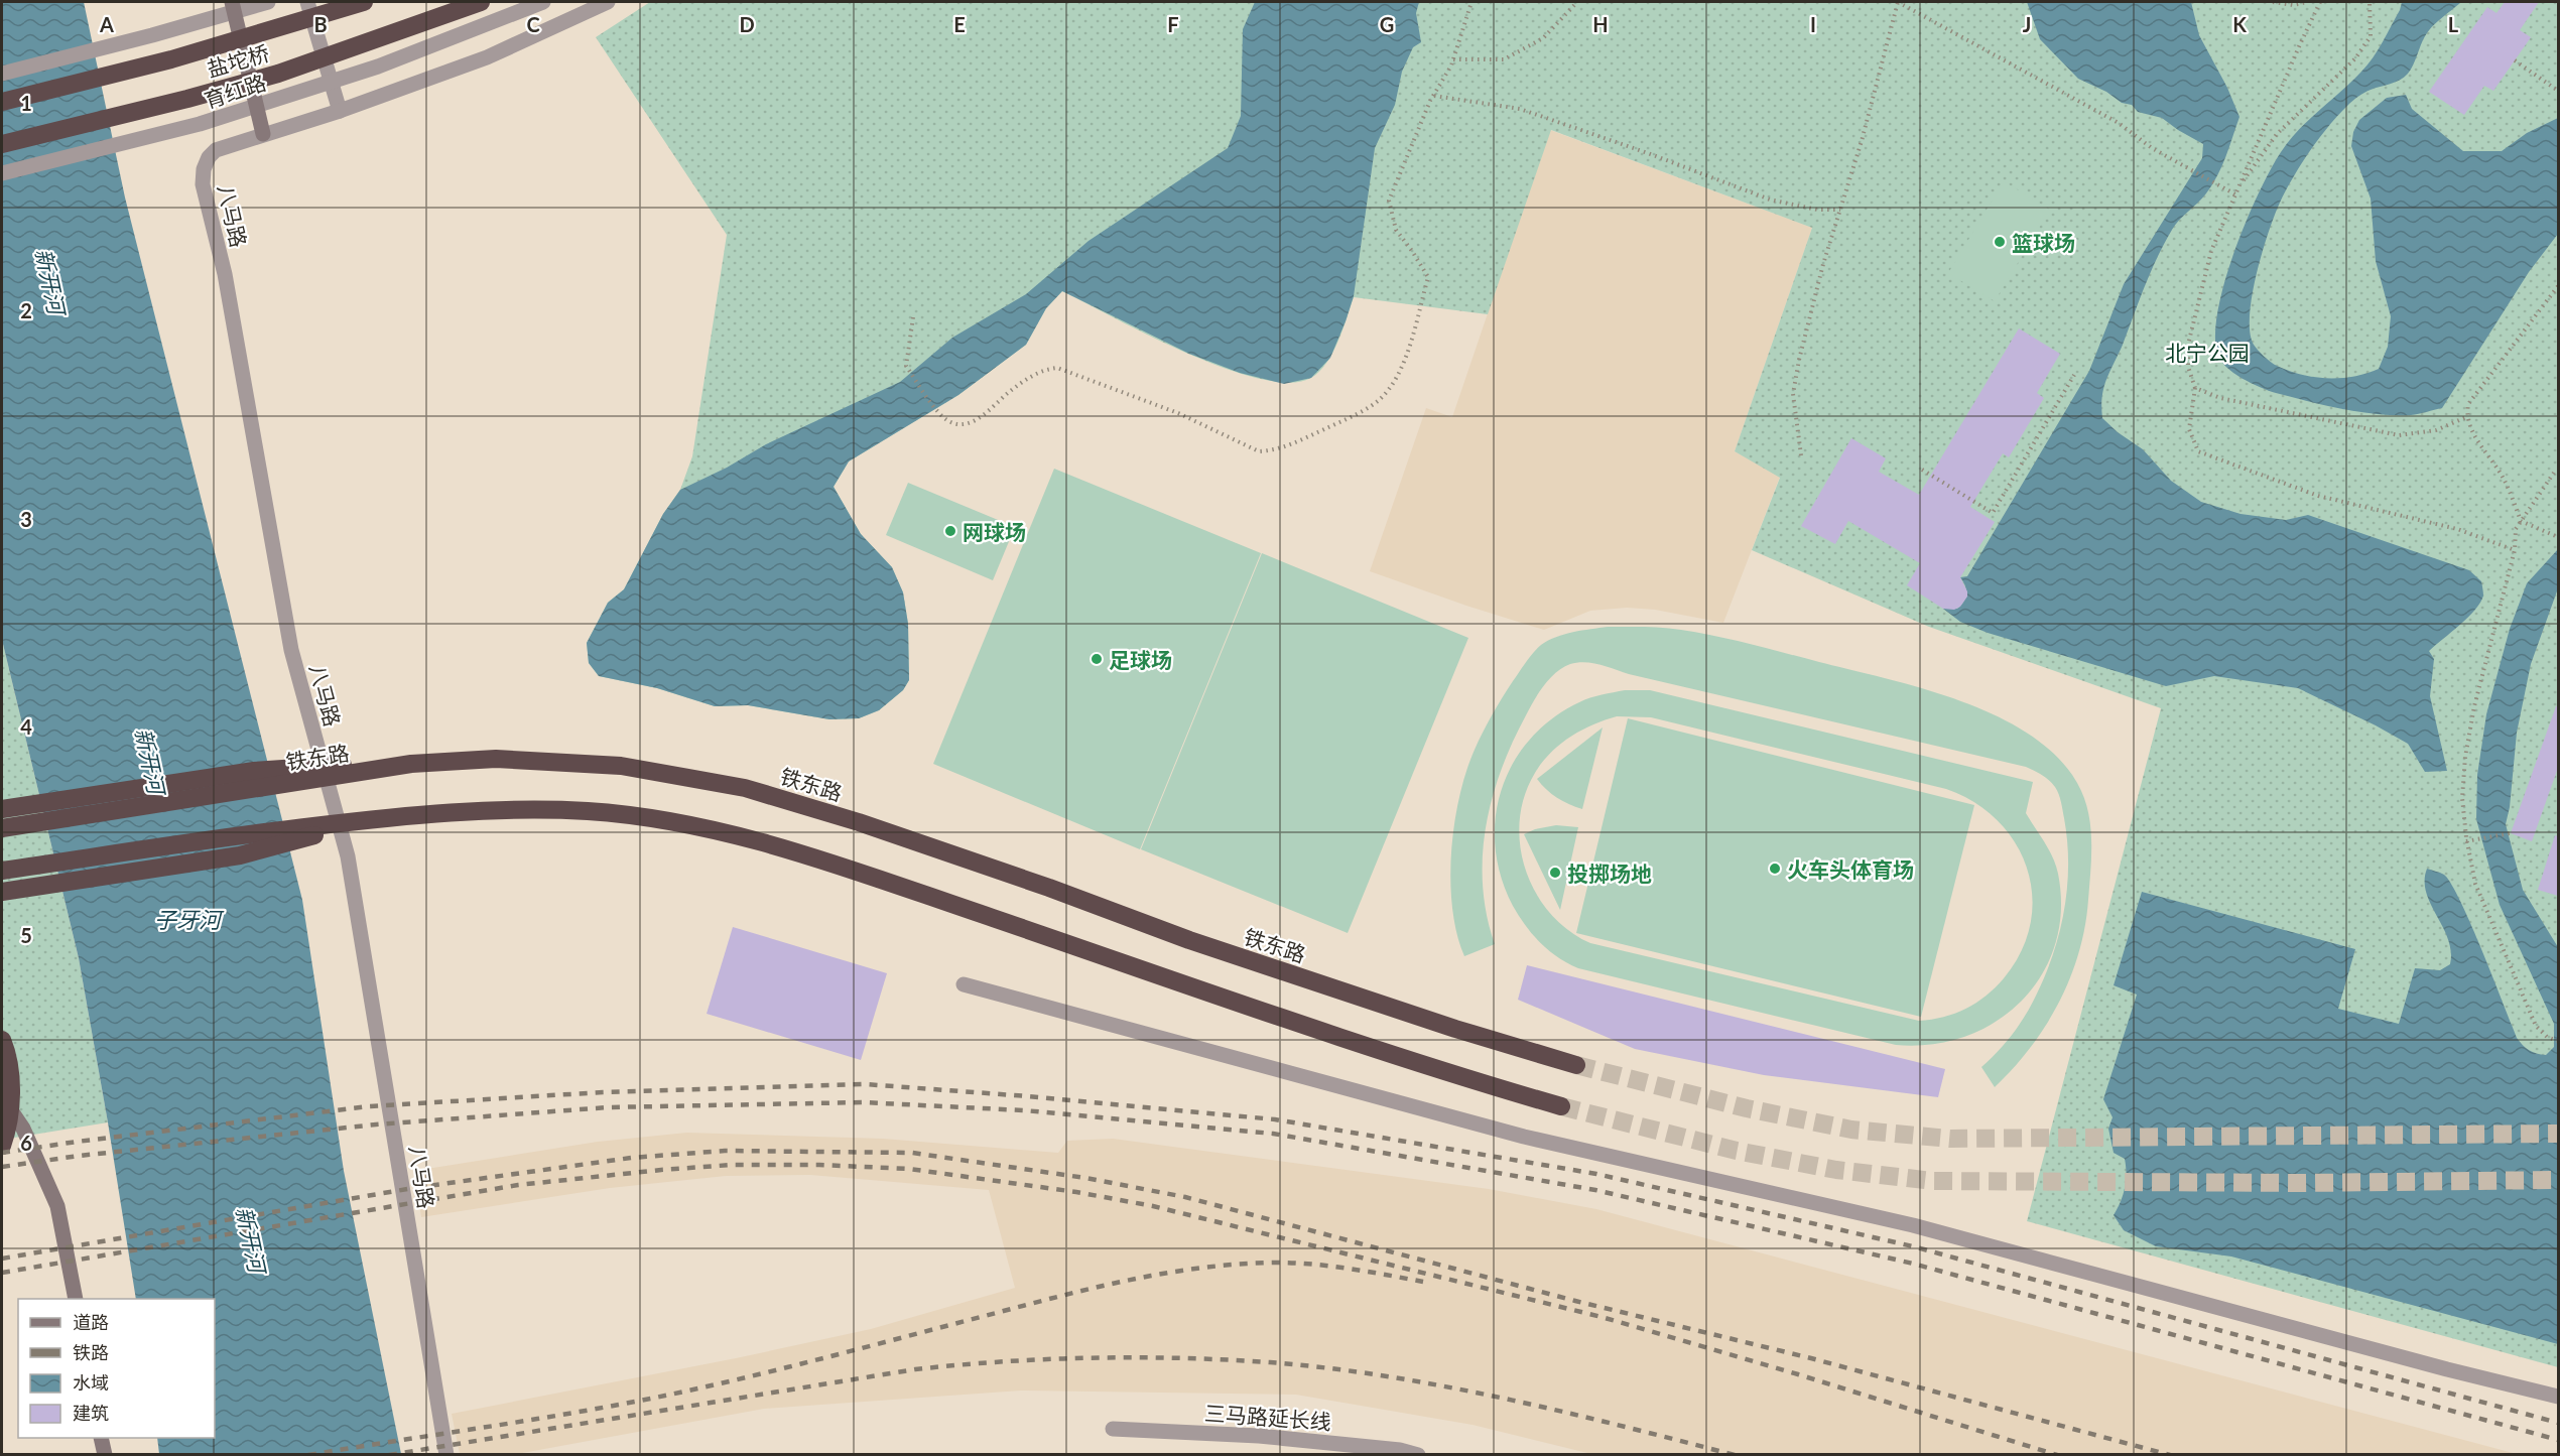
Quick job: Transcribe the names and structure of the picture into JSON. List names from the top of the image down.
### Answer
{
  "streets": {
    "highway": ["盐坨桥", "铁东路"],
    "street": ["育红路", "八马路", "三马路延长线"]
  },
  "water": ["新开河", "子牙河"],
  "parks": ["北宁公园"],
  "places": [
    "篮球场",
    "网球场",
    "足球场",
    "火车头体育场",
    "投掷场地"
  ],
  "legend": [
    "道路",
    "铁路",
    "水域",
    "建筑"
  ],
  "grid": {
    "columns": [
      "A",
      "B",
      "C",
      "D",
      "E",
      "F",
      "G",
      "H",
      "I",
      "J",
      "K",
      "L"
    ],
    "rows": [
      "1",
      "2",
      "3",
      "4",
      "5",
      "6"
    ]
  }
}
